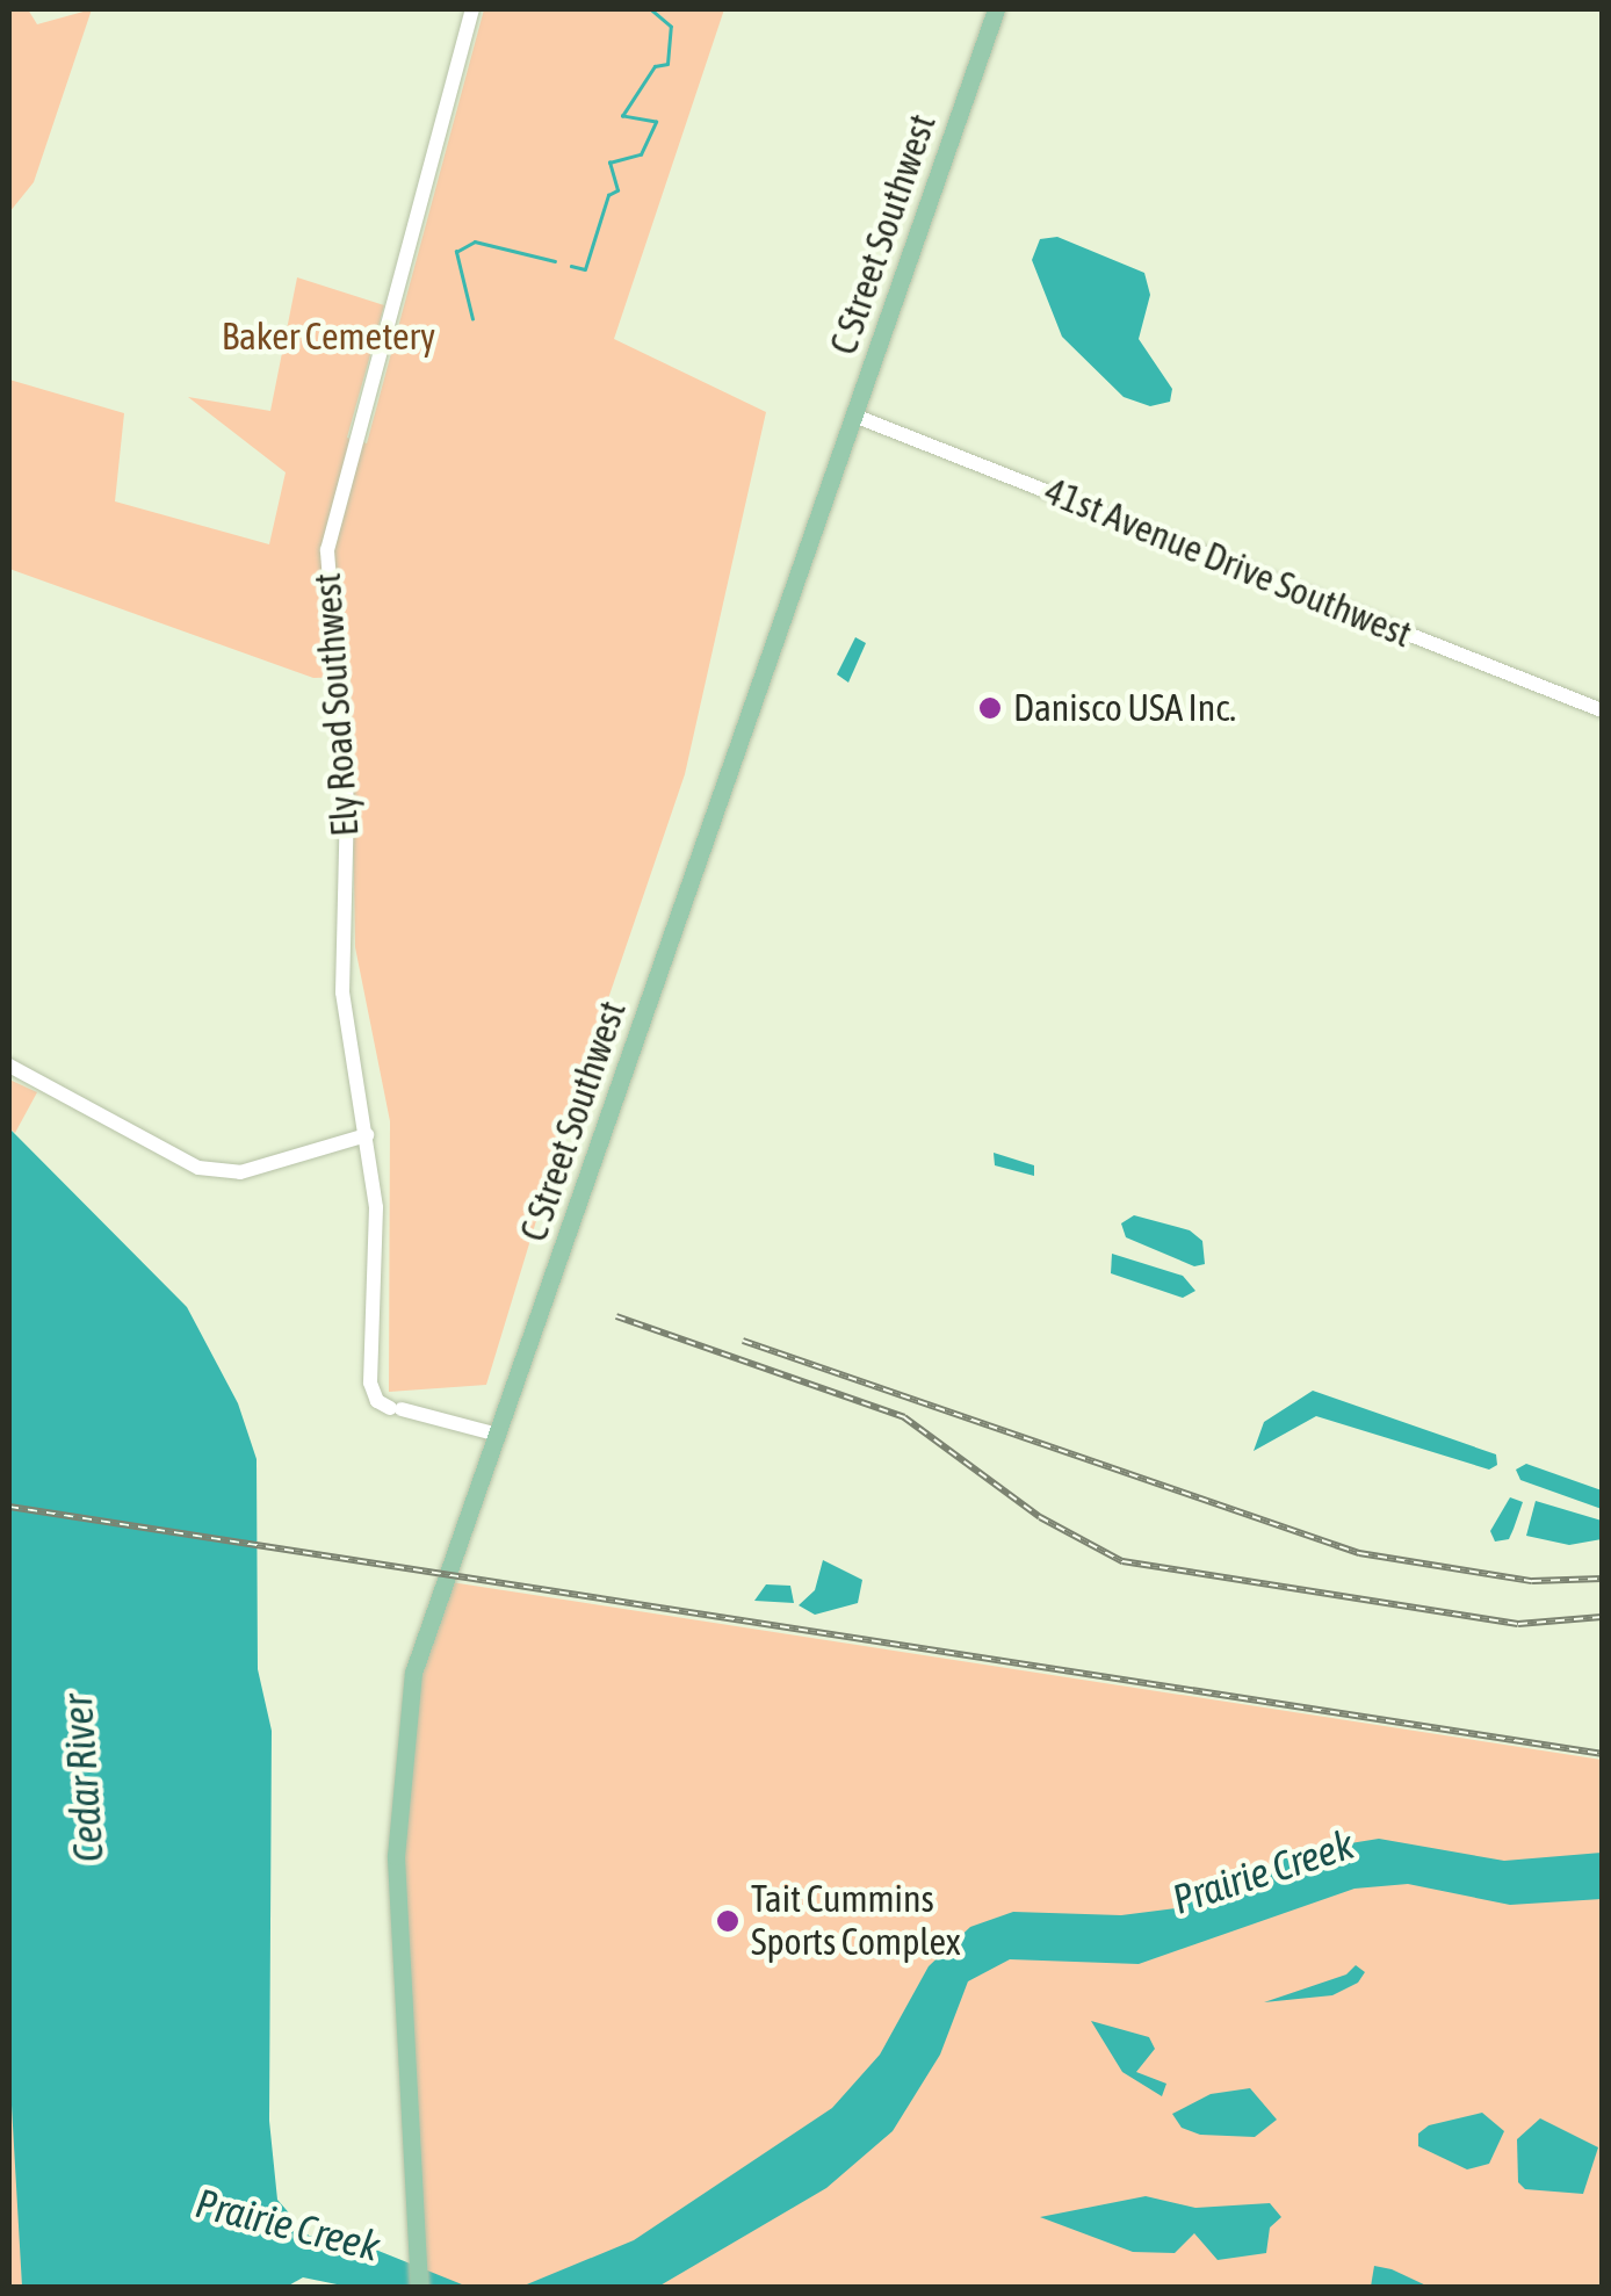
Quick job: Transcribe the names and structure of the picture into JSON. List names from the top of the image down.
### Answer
{
  "streets": {
    "main road": ["C Street Southwest"],
    "street": ["41st Avenue Drive Southwest", "Ely Road Southwest"]
  },
  "crossings": [
    ["C Street Southwest", "41st Avenue Drive Southwest"],
    ["C Street Southwest", "Ely Road Southwest"]
  ],
  "water": ["Cedar River", "Prairie Creek"],
  "parks": ["Baker Cemetery"],
  "places": ["Danisco USA Inc.", "Tait Cummins Sports Complex"]
}
